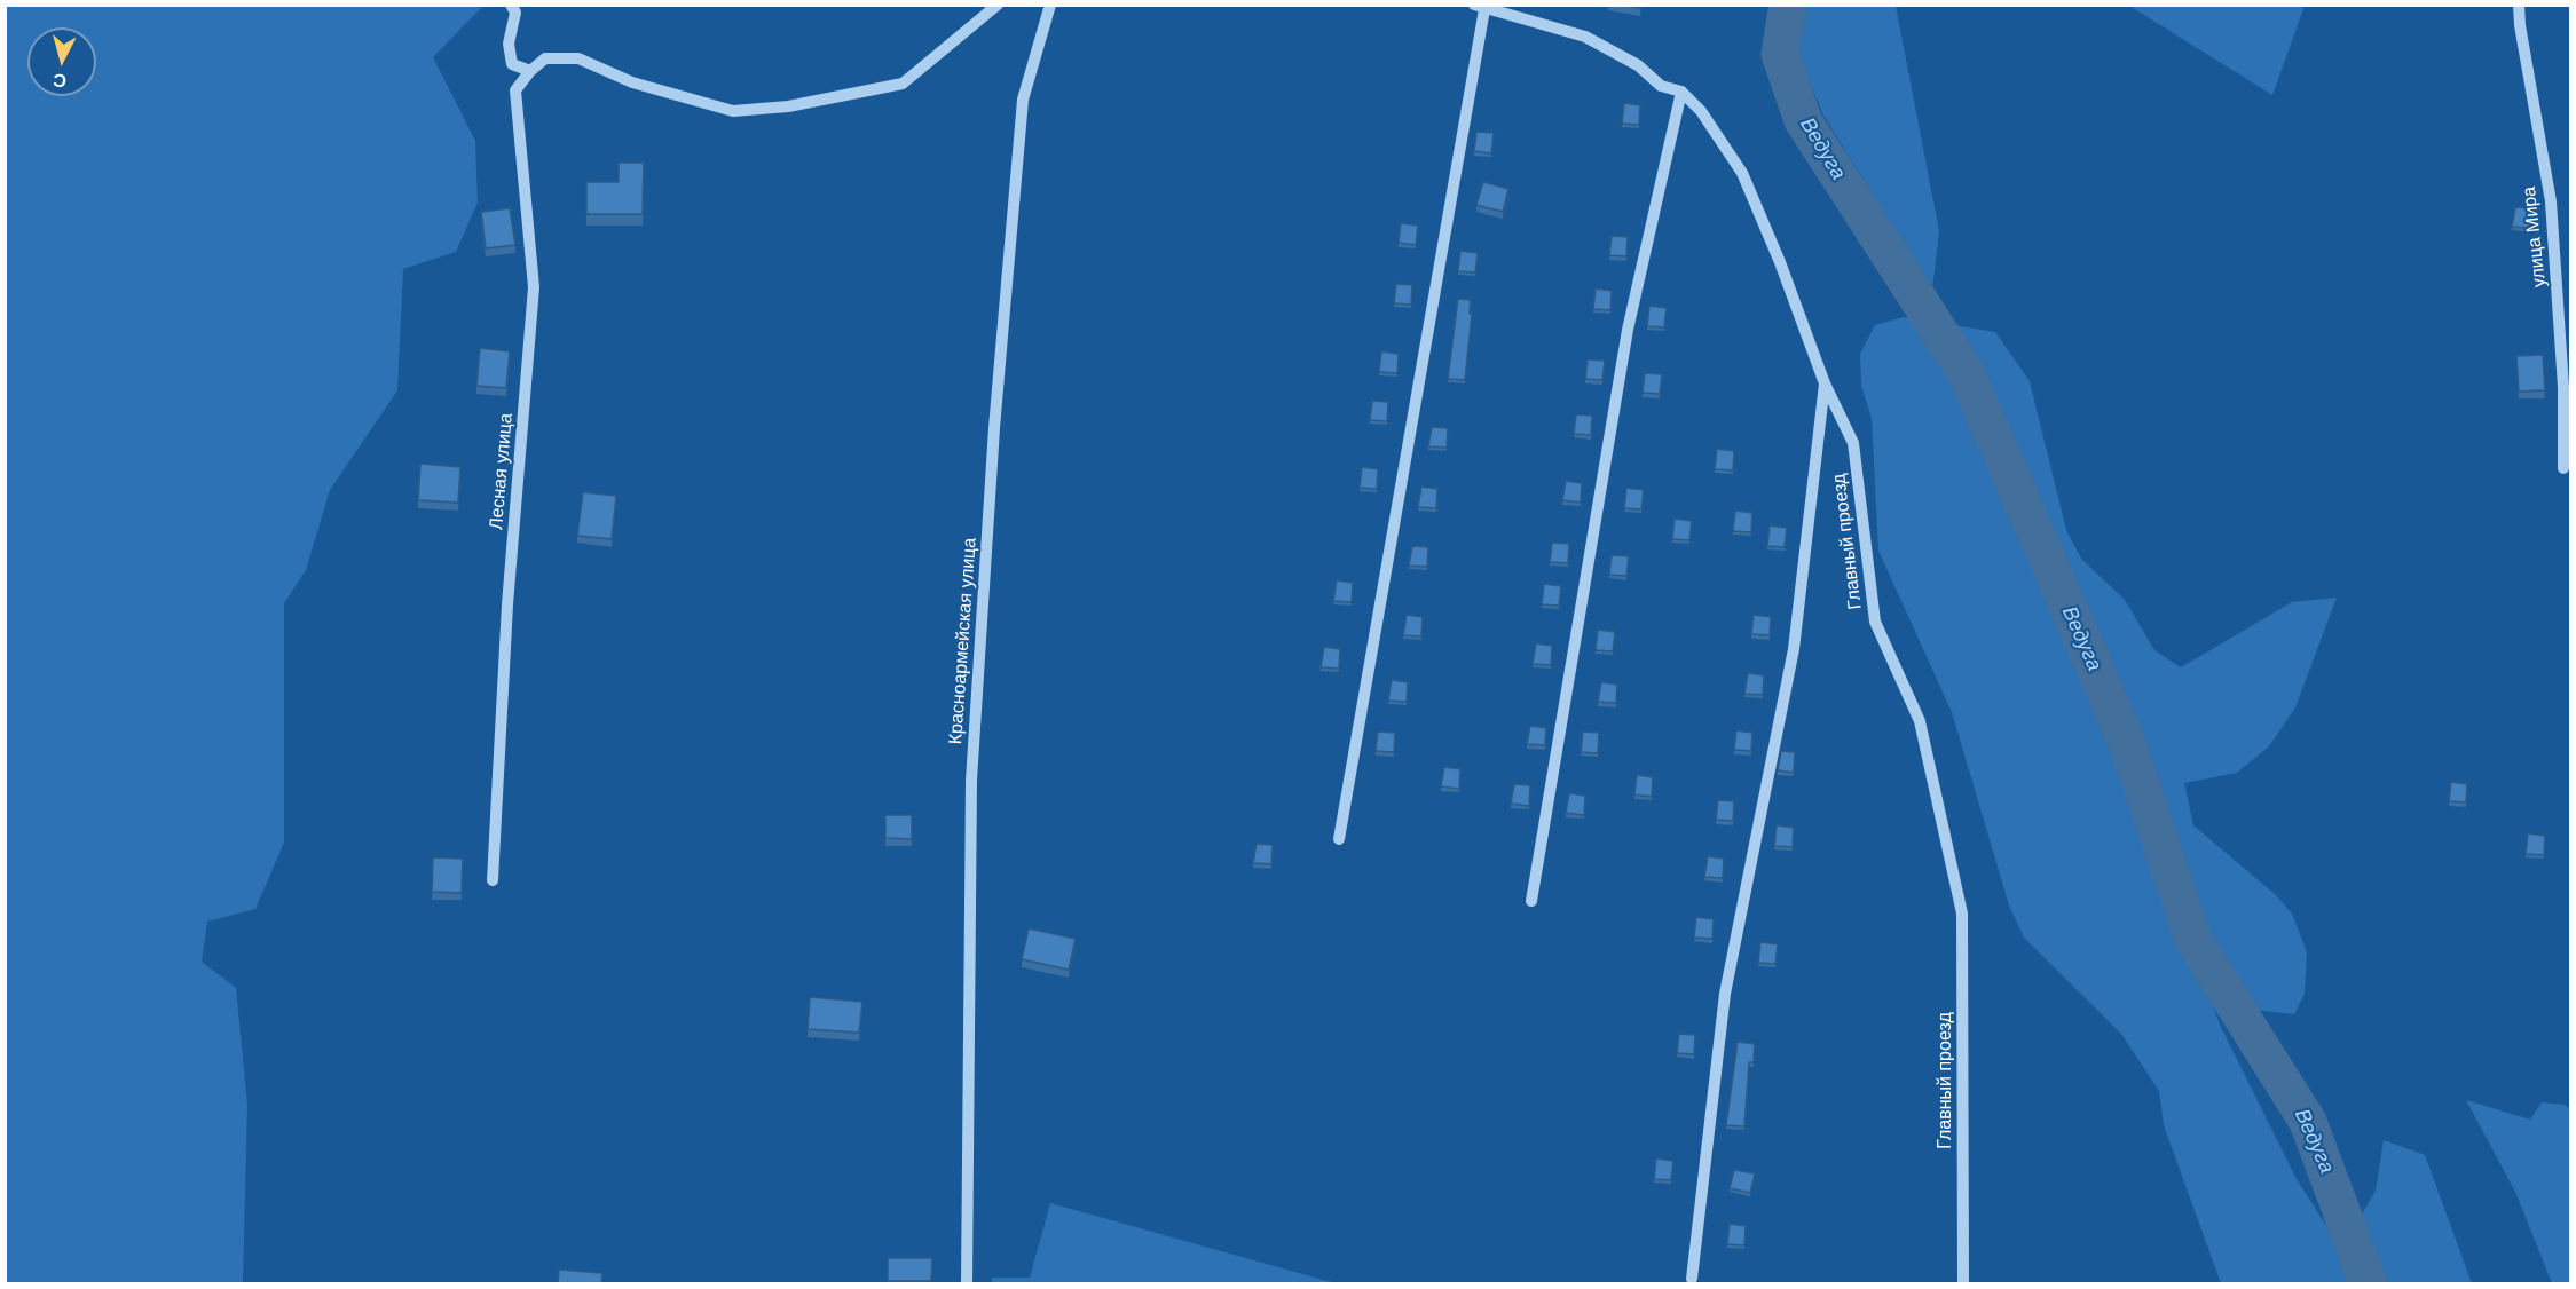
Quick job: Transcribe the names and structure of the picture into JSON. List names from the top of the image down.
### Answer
{
  "streets": {
    "street": [
      "улица Мира",
      "Лесная улица",
      "Главный проезд",
      "Красноармейская улица"
    ]
  },
  "water": ["Ведуга"],
  "north": "bottom"
}
